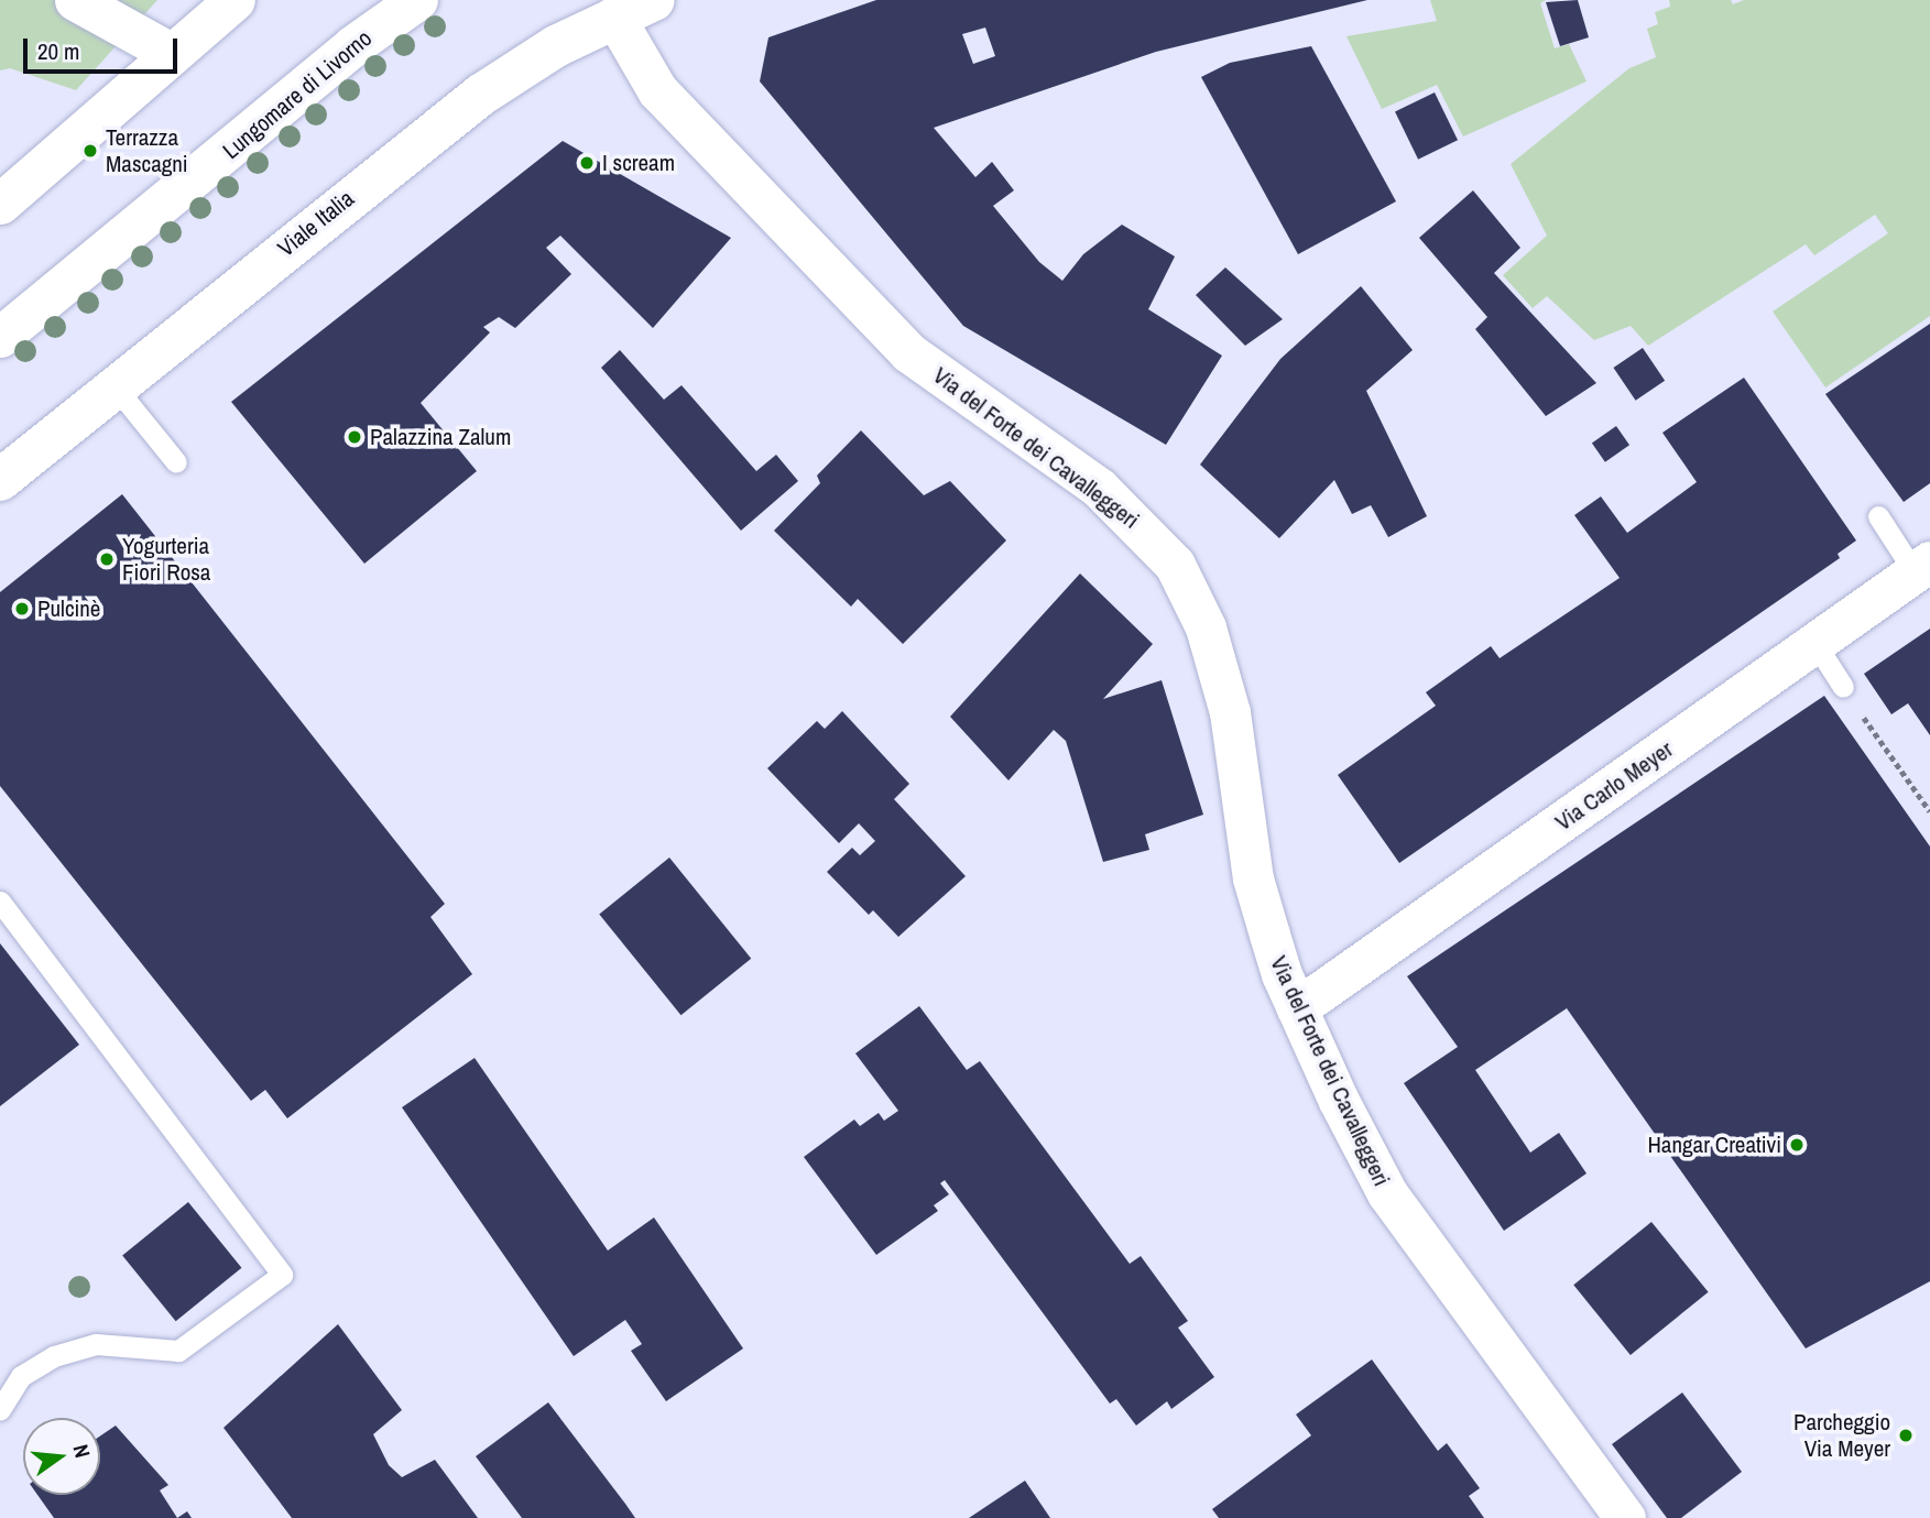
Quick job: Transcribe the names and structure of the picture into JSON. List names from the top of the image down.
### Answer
{
  "streets": {
    "main road": ["Viale Italia"],
    "street": ["Lungomare di Livorno", "Via del Forte dei Cavalleggeri", "Via Carlo Meyer"]
  },
  "crossings": [
    ["Viale Italia", "Via del Forte dei Cavalleggeri"],
    ["Via del Forte dei Cavalleggeri", "Via Carlo Meyer"]
  ],
  "places": [
    "Terrazza Mascagni",
    "I scream",
    "Palazzina Zalum",
    "Yogurteria Fiori Rosa",
    "Pulcinè",
    "Hangar Creativi",
    "Parcheggio Via Meyer"
  ],
  "scale_bar": "20 m",
  "north": "right"
}
